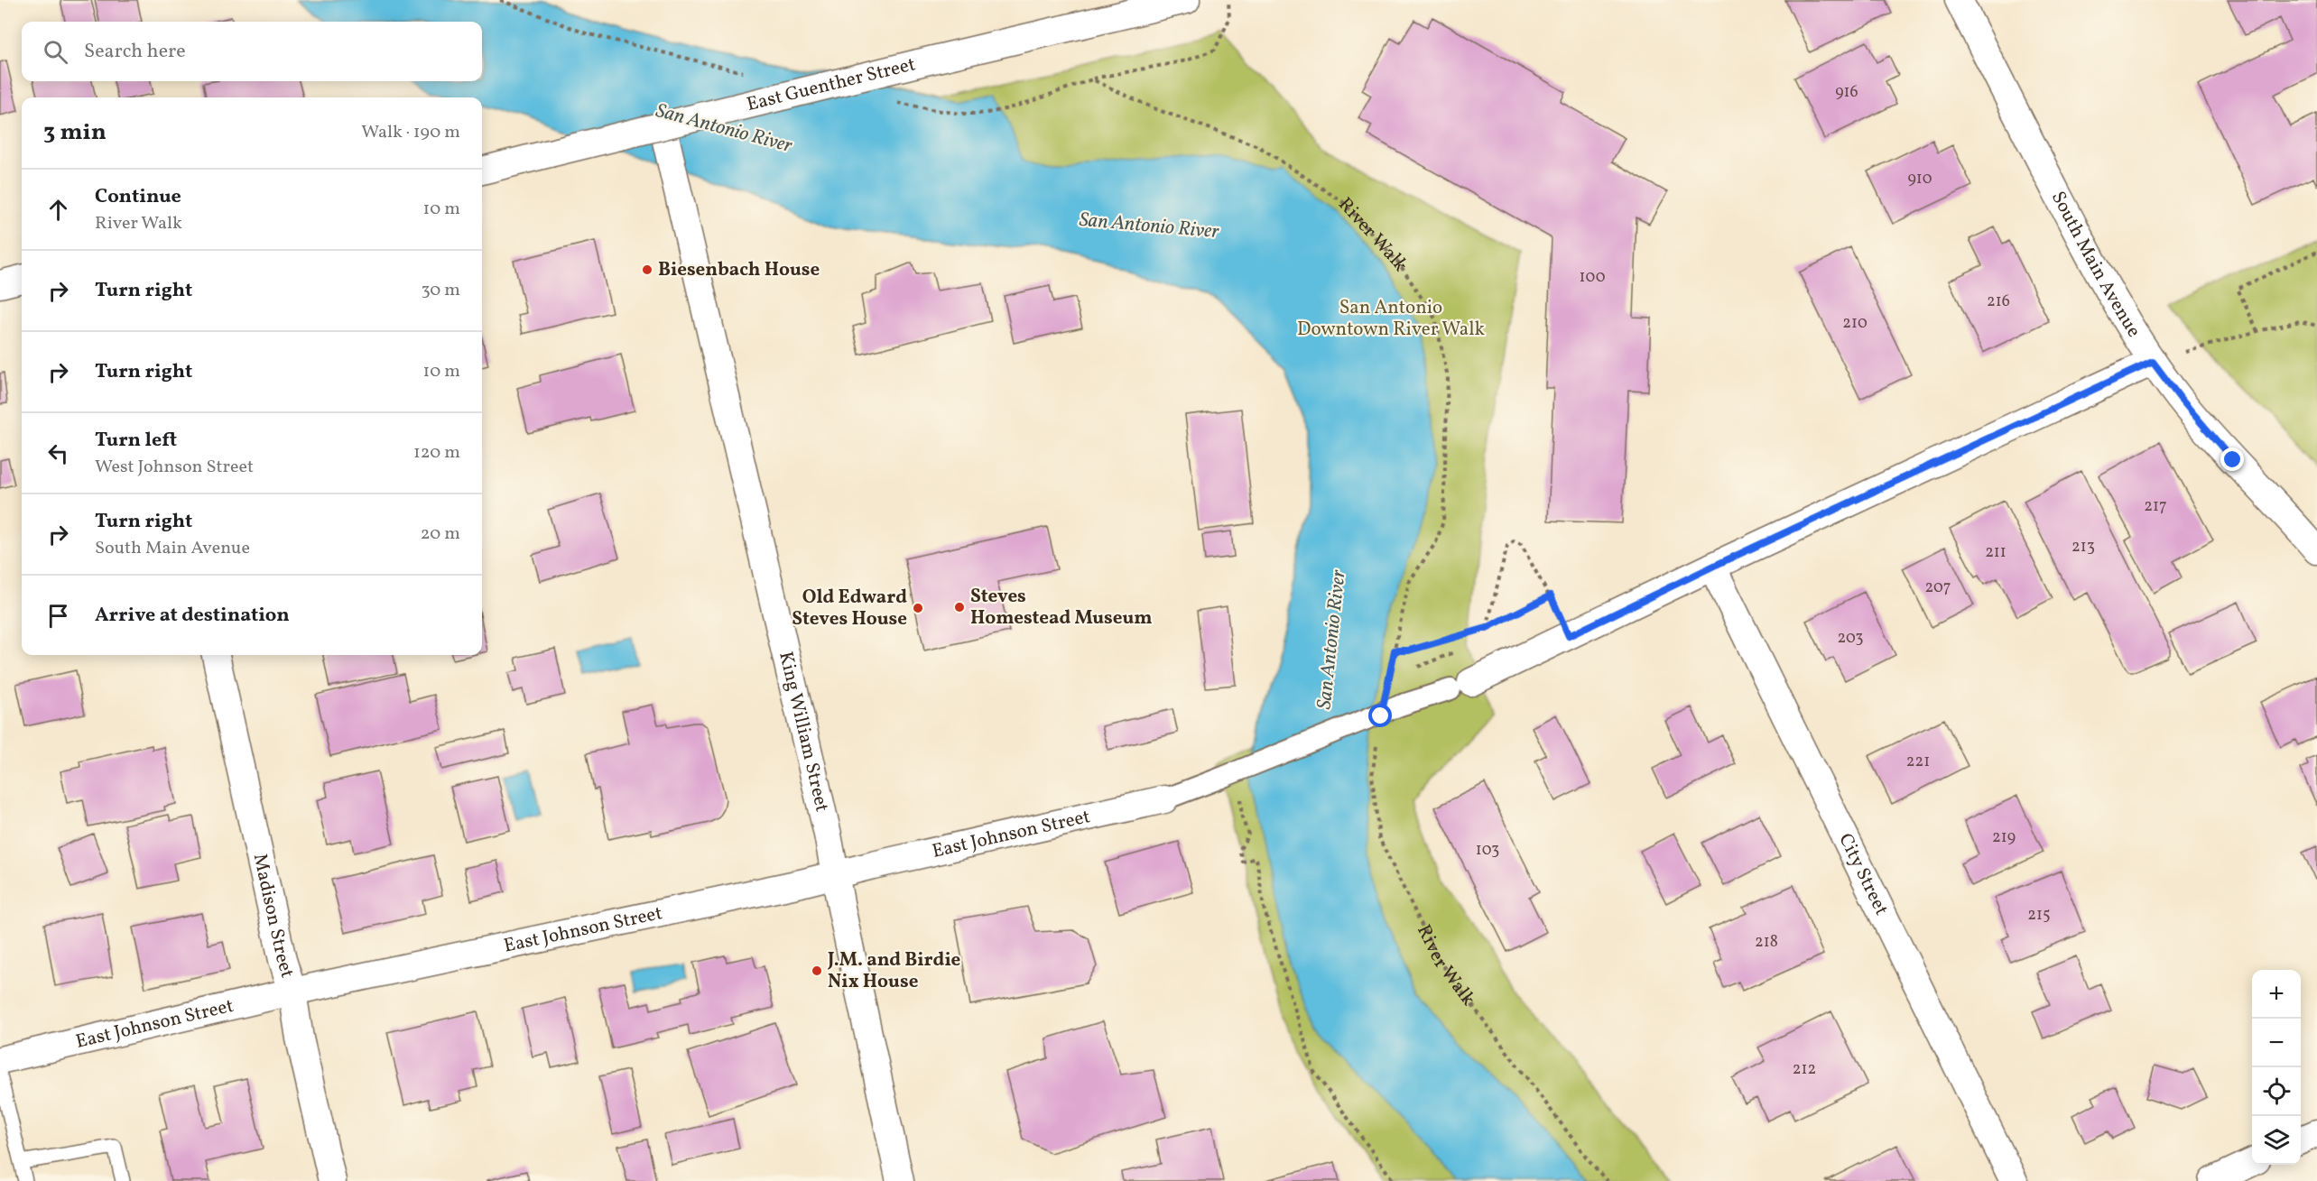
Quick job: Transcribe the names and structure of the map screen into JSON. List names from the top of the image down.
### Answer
{
  "streets": {
    "street": [
      "East Guenther Street",
      "South Main Avenue",
      "King William Street",
      "East Johnson Street",
      "City Street",
      "Madison Street"
    ],
    "path": ["River Walk"]
  },
  "crossings": [
    ["East Guenther Street", "King William Street"],
    ["King William Street", "East Johnson Street"],
    ["East Johnson Street", "Madison Street"]
  ],
  "water": ["San Antonio River"],
  "parks": ["San Antonio Downtown River Walk"],
  "places": [
    "Biesenbach House",
    "Steves Homestead Museum",
    "Old Edward Steves House",
    "J.M. and Birdie Nix House"
  ],
  "house_numbers": [
    "916",
    "910",
    "100",
    "216",
    "210",
    "217",
    "213",
    "211",
    "207",
    "203",
    "221",
    "219",
    "103",
    "215",
    "218",
    "212"
  ],
  "page": {
    "search": "Search here",
    "heading": ["3 min", "Walk · 190 m"],
    "list": [
      ["Continue", "River Walk", "10 m"],
      ["Turn right", "30 m"],
      ["Turn right", "10 m"],
      ["Turn left", "West Johnson Street", "120 m"],
      ["Turn right", "South Main Avenue", "20 m"],
      "Arrive at destination"
    ],
    "map_buttons": ["+", "−"]
  }
}
